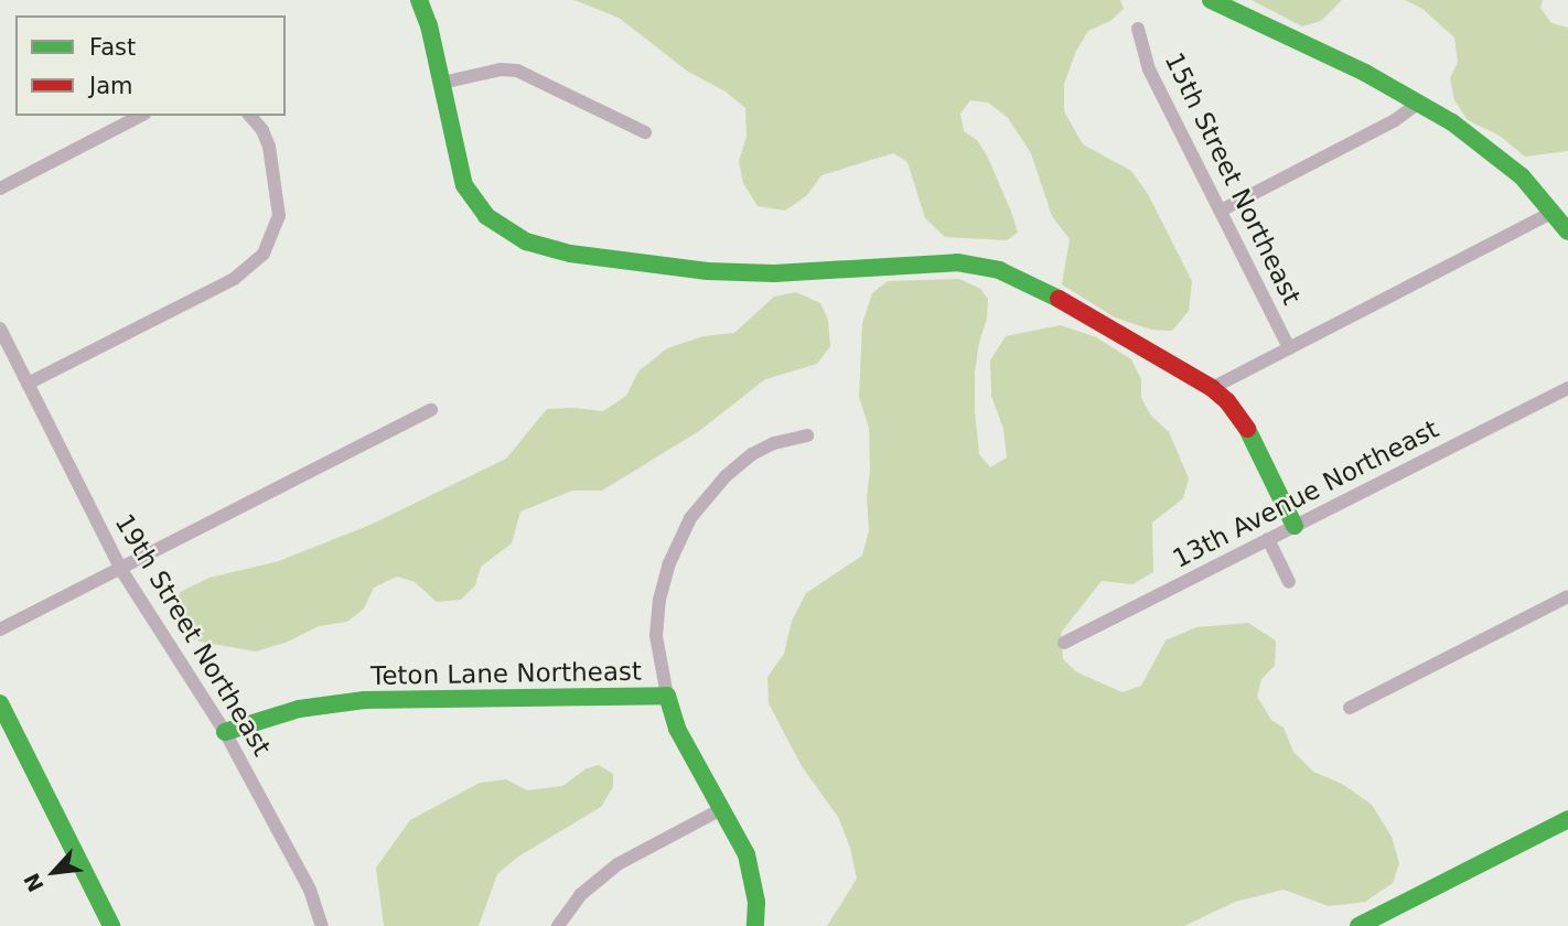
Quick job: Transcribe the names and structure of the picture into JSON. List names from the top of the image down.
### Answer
{
  "streets": {
    "street": [
      "15th Street Northeast",
      "13th Avenue Northeast",
      "19th Street Northeast",
      "Teton Lane Northeast"
    ]
  },
  "crossings": [
    ["19th Street Northeast", "Teton Lane Northeast"]
  ],
  "legend": ["Fast", "Jam"],
  "north": "bottom left"
}
